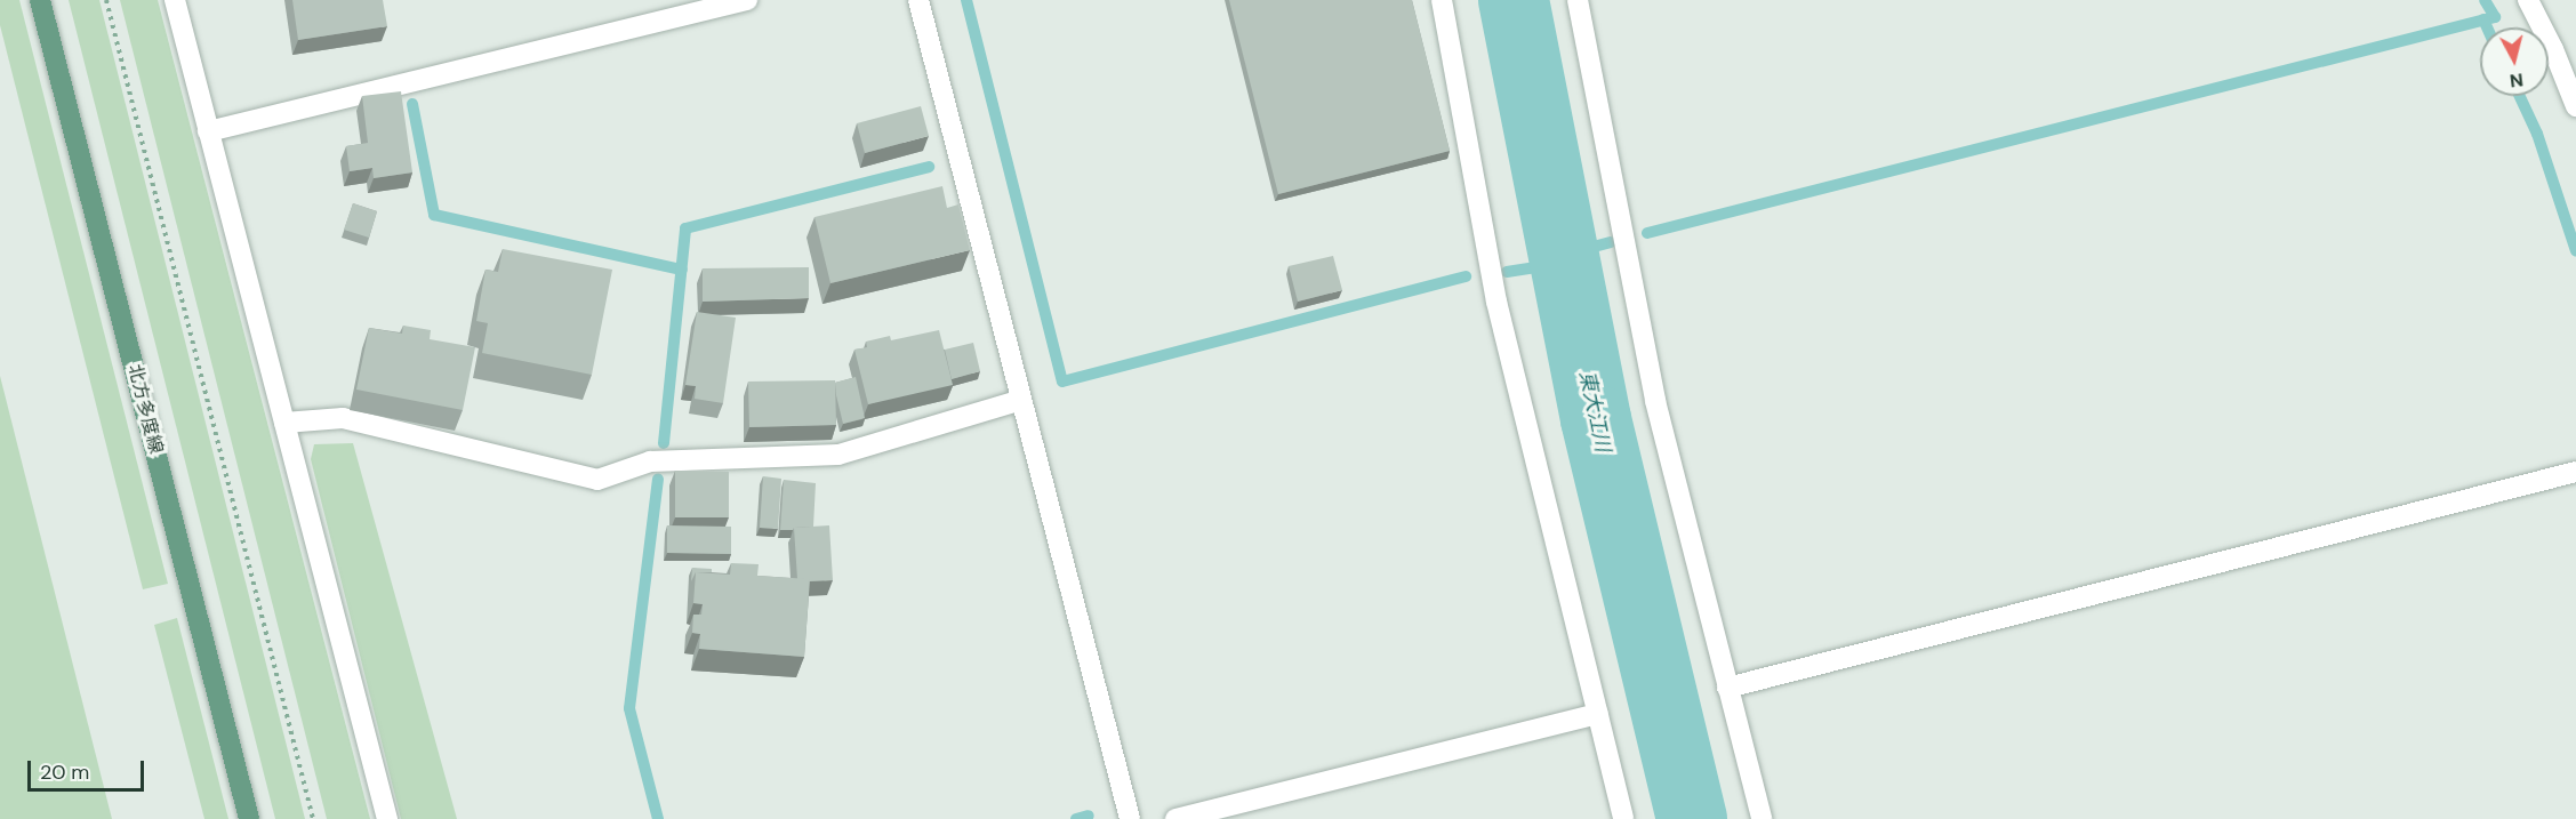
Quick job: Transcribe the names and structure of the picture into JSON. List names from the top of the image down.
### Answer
{
  "streets": {
    "main road": ["北方多度線"]
  },
  "water": ["東大江川"],
  "scale_bar": "20 m",
  "north": "bottom"
}
